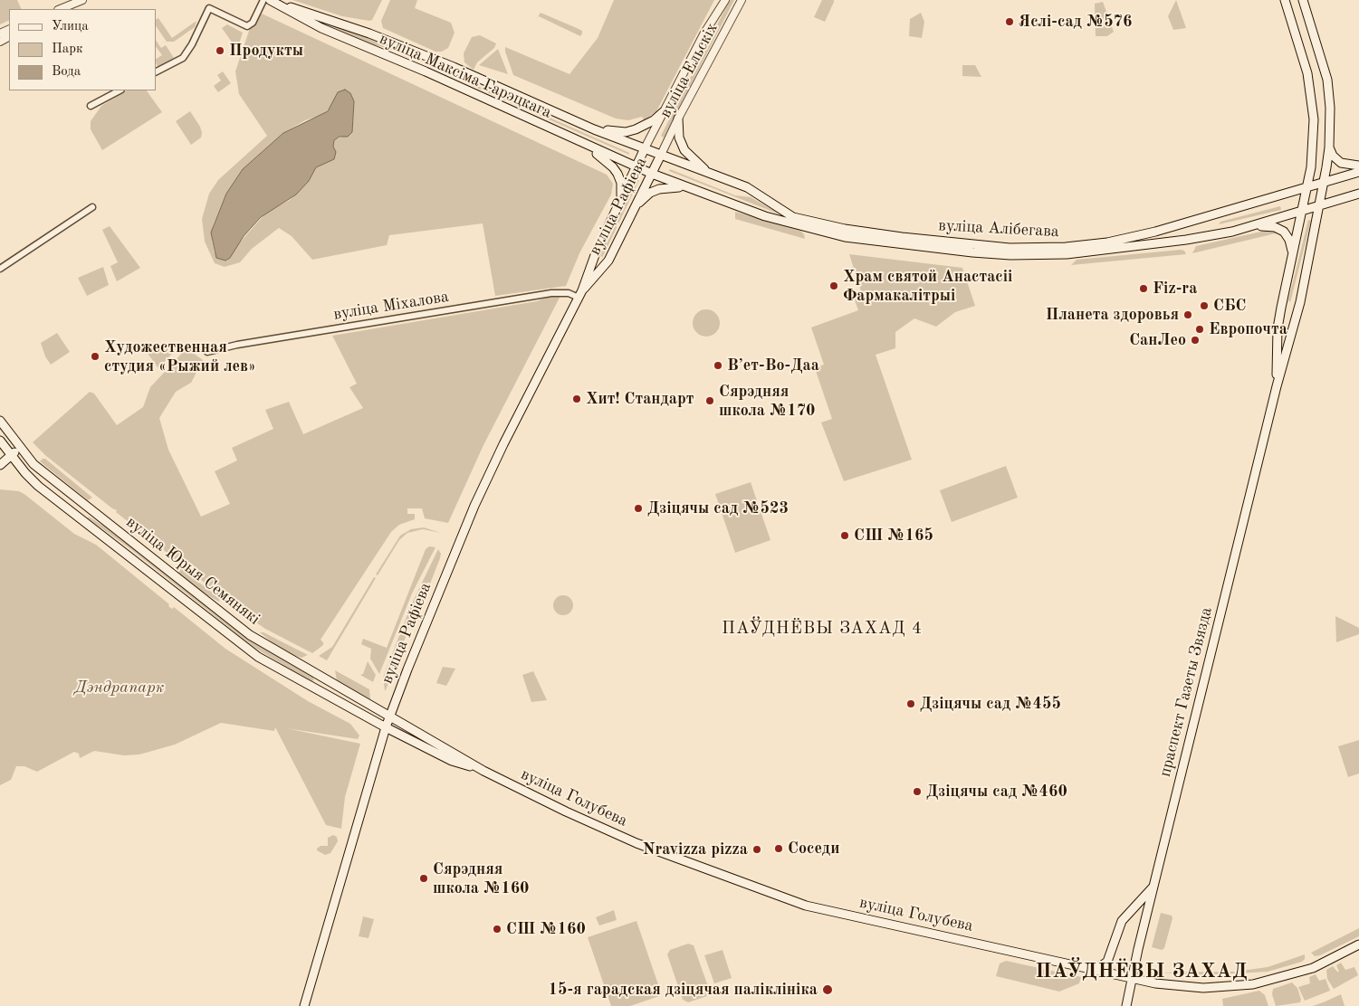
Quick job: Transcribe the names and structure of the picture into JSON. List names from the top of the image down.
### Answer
{
  "streets": {
    "main road": [
      "вуліца Максіма Гарэцкага",
      "вуліца Рафіева",
      "вуліца Алібегава",
      "вуліца Юрыя Семянякі",
      "праспект Газеты Звязда",
      "вуліца Голубева"
    ],
    "street": ["вуліца Ельскіх", "вуліца Міхалова"]
  },
  "crossings": [
    ["вуліца Ельскіх", "вуліца Максіма Гарэцкага"],
    ["вуліца Ельскіх", "вуліца Рафіева"],
    ["вуліца Ельскіх", "вуліца Алібегава"],
    ["вуліца Максіма Гарэцкага", "вуліца Рафіева"],
    ["вуліца Максіма Гарэцкага", "вуліца Алібегава"],
    ["вуліца Рафіева", "вуліца Алібегава"],
    ["вуліца Рафіева", "вуліца Міхалова"],
    ["вуліца Рафіева", "вуліца Юрыя Семянякі"],
    ["вуліца Рафіева", "вуліца Голубева"],
    ["вуліца Алібегава", "праспект Газеты Звязда"],
    ["вуліца Юрыя Семянякі", "вуліца Голубева"],
    ["праспект Газеты Звязда", "вуліца Голубева"]
  ],
  "districts": ["ПАЎДНЁВЫ ЗАХАД 4", "ПАЎДНЁВЫ ЗАХАД"],
  "parks": ["Дэндрапарк"],
  "places": [
    "Яслі-сад №576",
    "Продукты",
    "Храм святой Анастасіі Фармакалітрыі",
    "Fiz-ra",
    "СБС",
    "Планета здоровья",
    "Европочта",
    "СанЛео",
    "Художественная студия «Рыжий лев»",
    "Вʼет-Во-Даа",
    "Хит! Стандарт",
    "Сярэдняя школа №170",
    "Дзіцячы сад №523",
    "СШ №165",
    "Дзіцячы сад №455",
    "Дзіцячы сад №460",
    "Соседи",
    "Nravizza pizza",
    "Сярэдняя школа №160",
    "СШ №160",
    "15-я гарадская дзіцячая паліклініка"
  ],
  "legend": ["Улица", "Парк", "Вода"]
}
